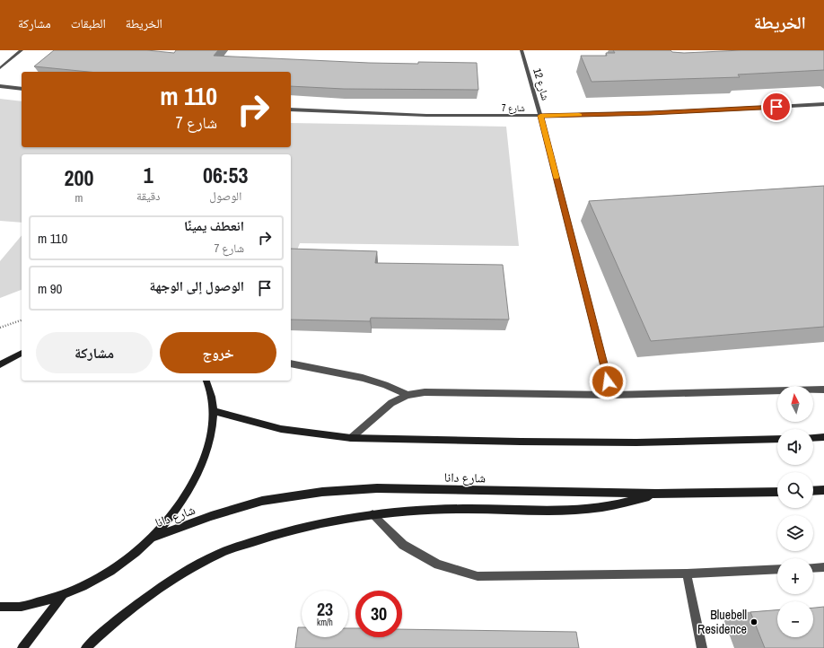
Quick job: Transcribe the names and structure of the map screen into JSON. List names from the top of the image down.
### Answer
{
  "streets": {
    "street": ["شارع 12", "شارع 7", "شارع دانا"]
  },
  "crossings": [
    ["شارع 12", "شارع 7"]
  ],
  "places": ["Bluebell Residence"],
  "north": "top",
  "page": {
    "header": "الخريطة",
    "nav": ["الخريطة", "الطبقات", "مشاركة"],
    "turn": ["110 m", "شارع 7"],
    "eta": [
      "06:53",
      "الوصول",
      "1",
      "دقيقة",
      "200",
      "m"
    ],
    "list": [
      {
        "name": "انعطف يمينًا",
        "note": "شارع 7",
        "value": "110 m"
      },
      {
        "name": "الوصول إلى الوجهة",
        "value": "90 m"
      }
    ],
    "buttons": ["خروج", "مشاركة"],
    "map_buttons": ["+", "−"],
    "speed": "23 km/h",
    "limit": "30"
  }
}
